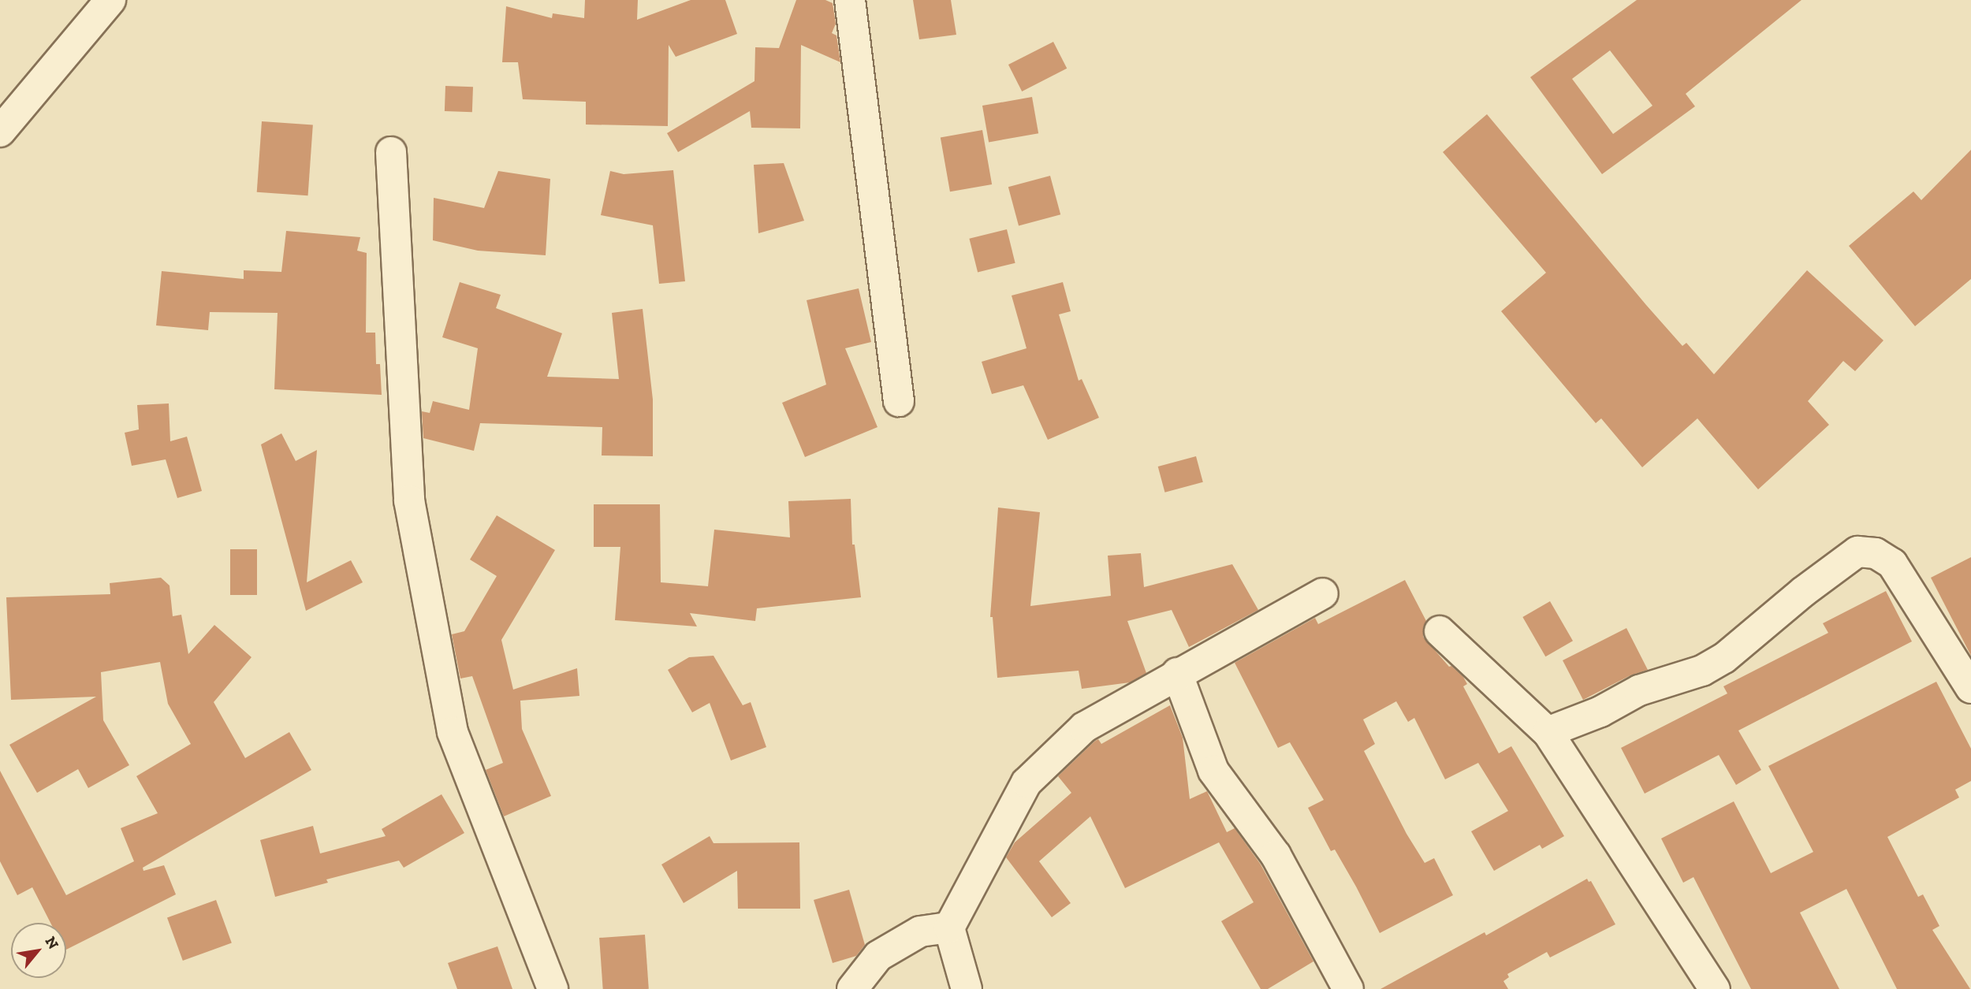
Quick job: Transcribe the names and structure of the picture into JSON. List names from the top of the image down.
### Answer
{
  "north": "top right"
}
